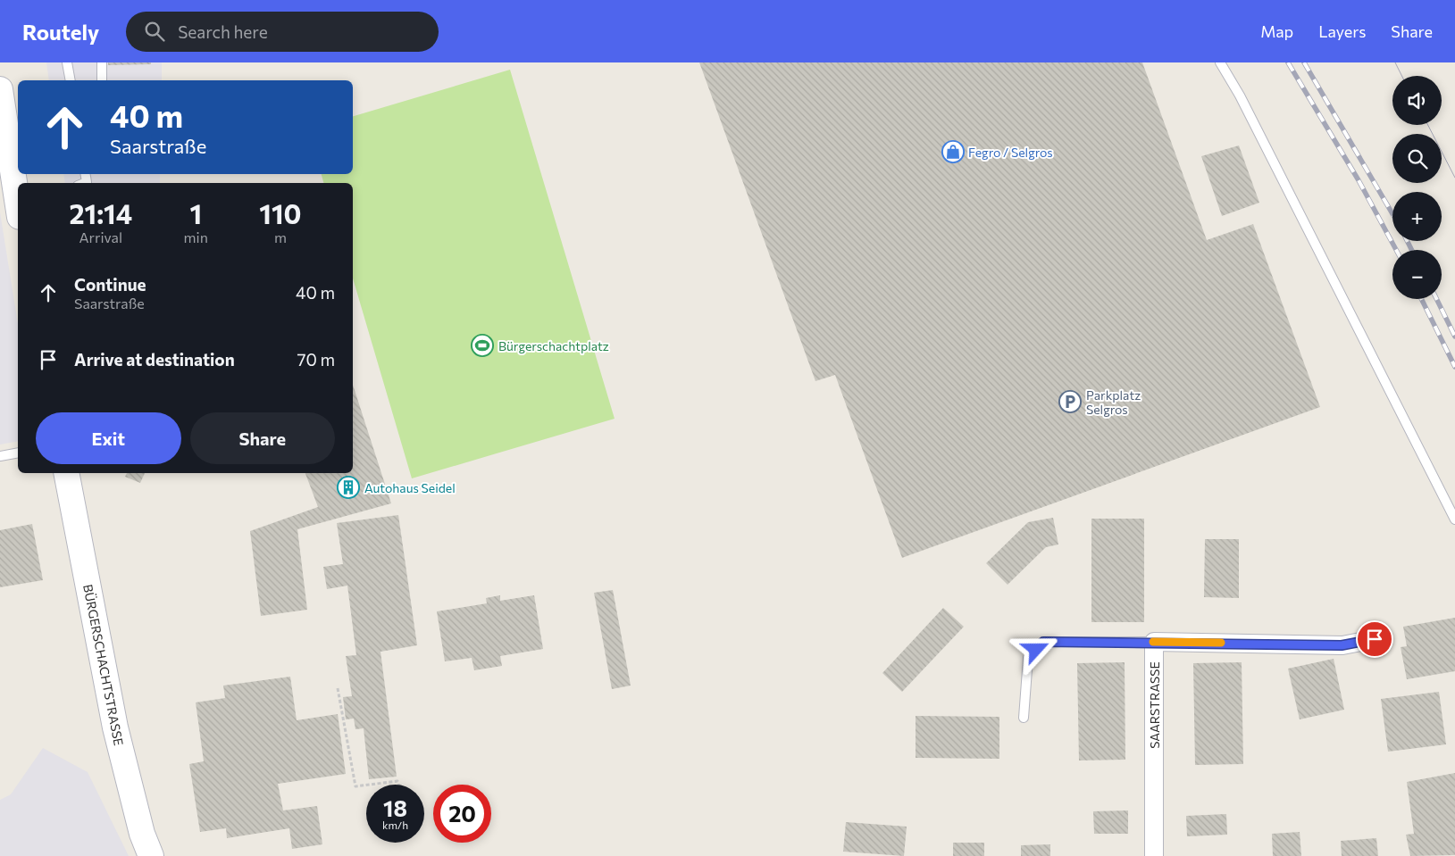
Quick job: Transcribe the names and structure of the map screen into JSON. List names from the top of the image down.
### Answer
{
  "streets": {
    "main road": ["BÜRGERSCHACHTSTRASSE"],
    "street": ["SAARSTRASSE"]
  },
  "places": {
    "shop": ["Fegro / Selgros"],
    "sports": ["Bürgerschachtplatz"],
    "parking": ["Parkplatz Selgros"],
    "building": ["Autohaus Seidel"]
  },
  "page": {
    "header": "Routely",
    "search": "Search here",
    "nav": ["Map", "Layers", "Share"],
    "map_buttons": ["+", "−"],
    "turn": ["40 m", "Saarstraße"],
    "eta": [
      "21:14",
      "Arrival",
      "1",
      "min",
      "110",
      "m"
    ],
    "list": [
      {
        "name": "Continue",
        "note": "Saarstraße",
        "value": "40 m"
      },
      {
        "name": "Arrive at destination",
        "value": "70 m"
      }
    ],
    "buttons": ["Exit", "Share"],
    "speed": "18 km/h",
    "limit": "20"
  }
}
